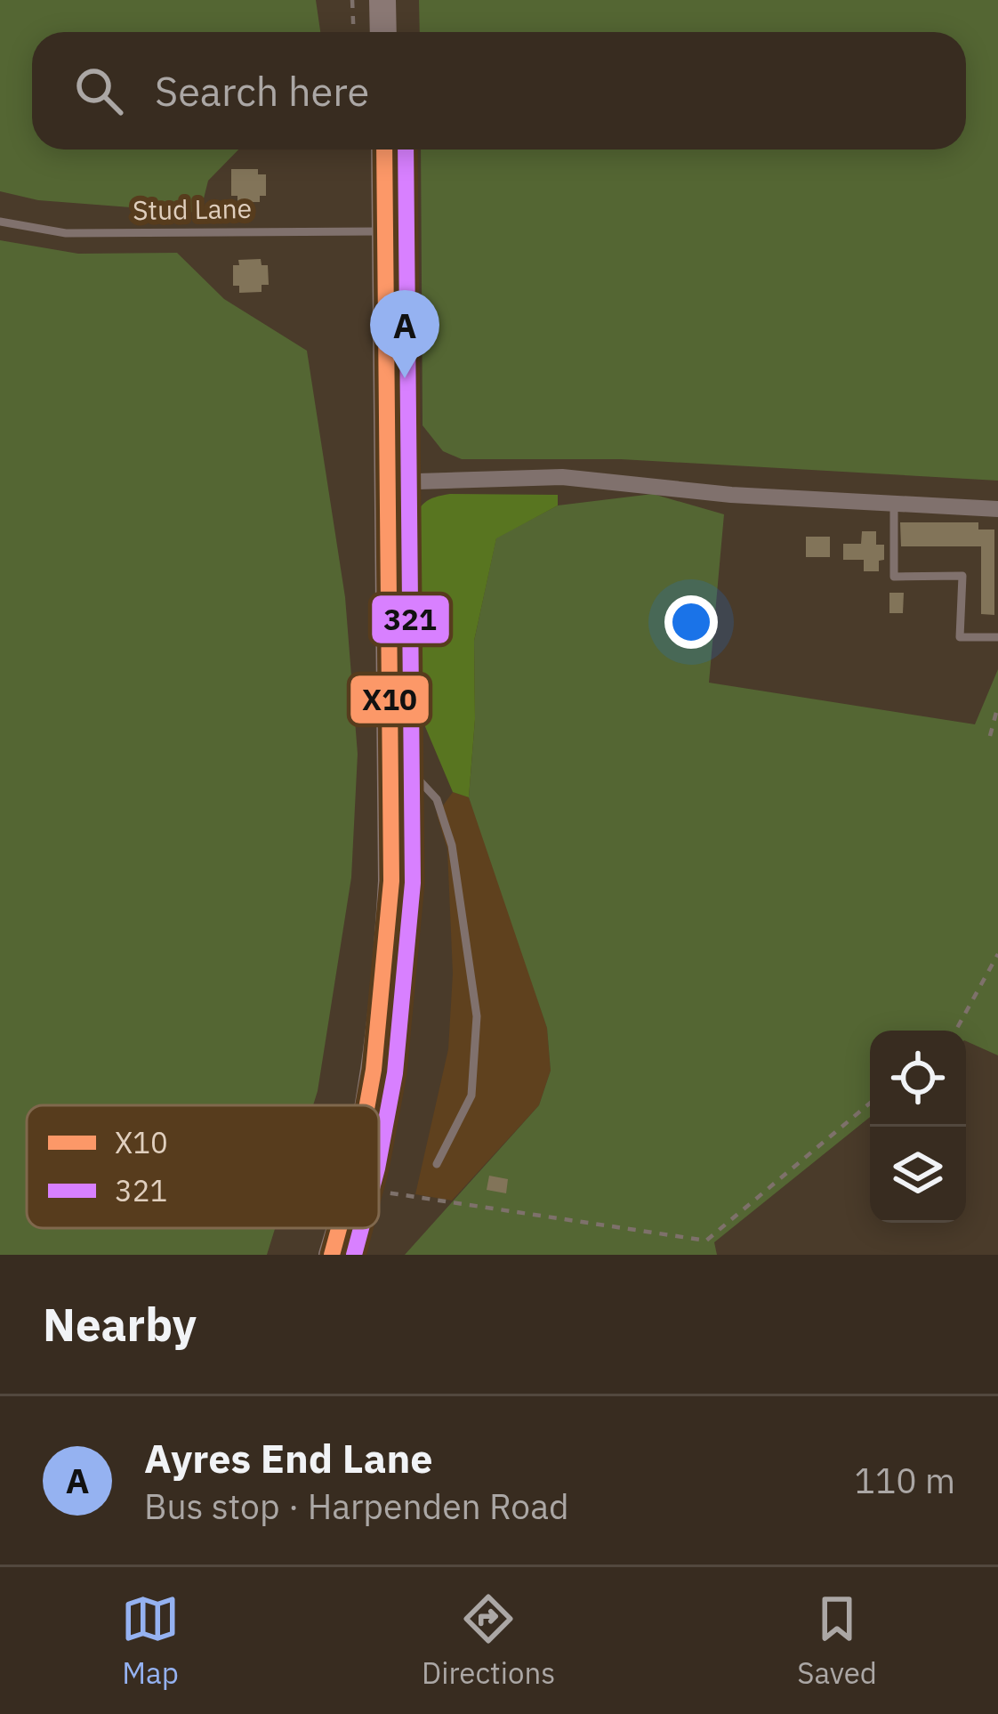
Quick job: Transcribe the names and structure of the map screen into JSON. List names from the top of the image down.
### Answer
{
  "streets": {
    "lane": ["Stud Lane"]
  },
  "lines": ["transit line X10", "transit line 321"],
  "legend": ["X10", "321"],
  "page": {
    "search": "Search here",
    "pins": "A",
    "heading": "Nearby",
    "list": [
      {
        "mark": "A",
        "name": "Ayres End Lane",
        "note": "Bus stop · Harpenden Road",
        "value": "110 m"
      }
    ],
    "nav": ["Map", "Directions", "Saved"]
  }
}
